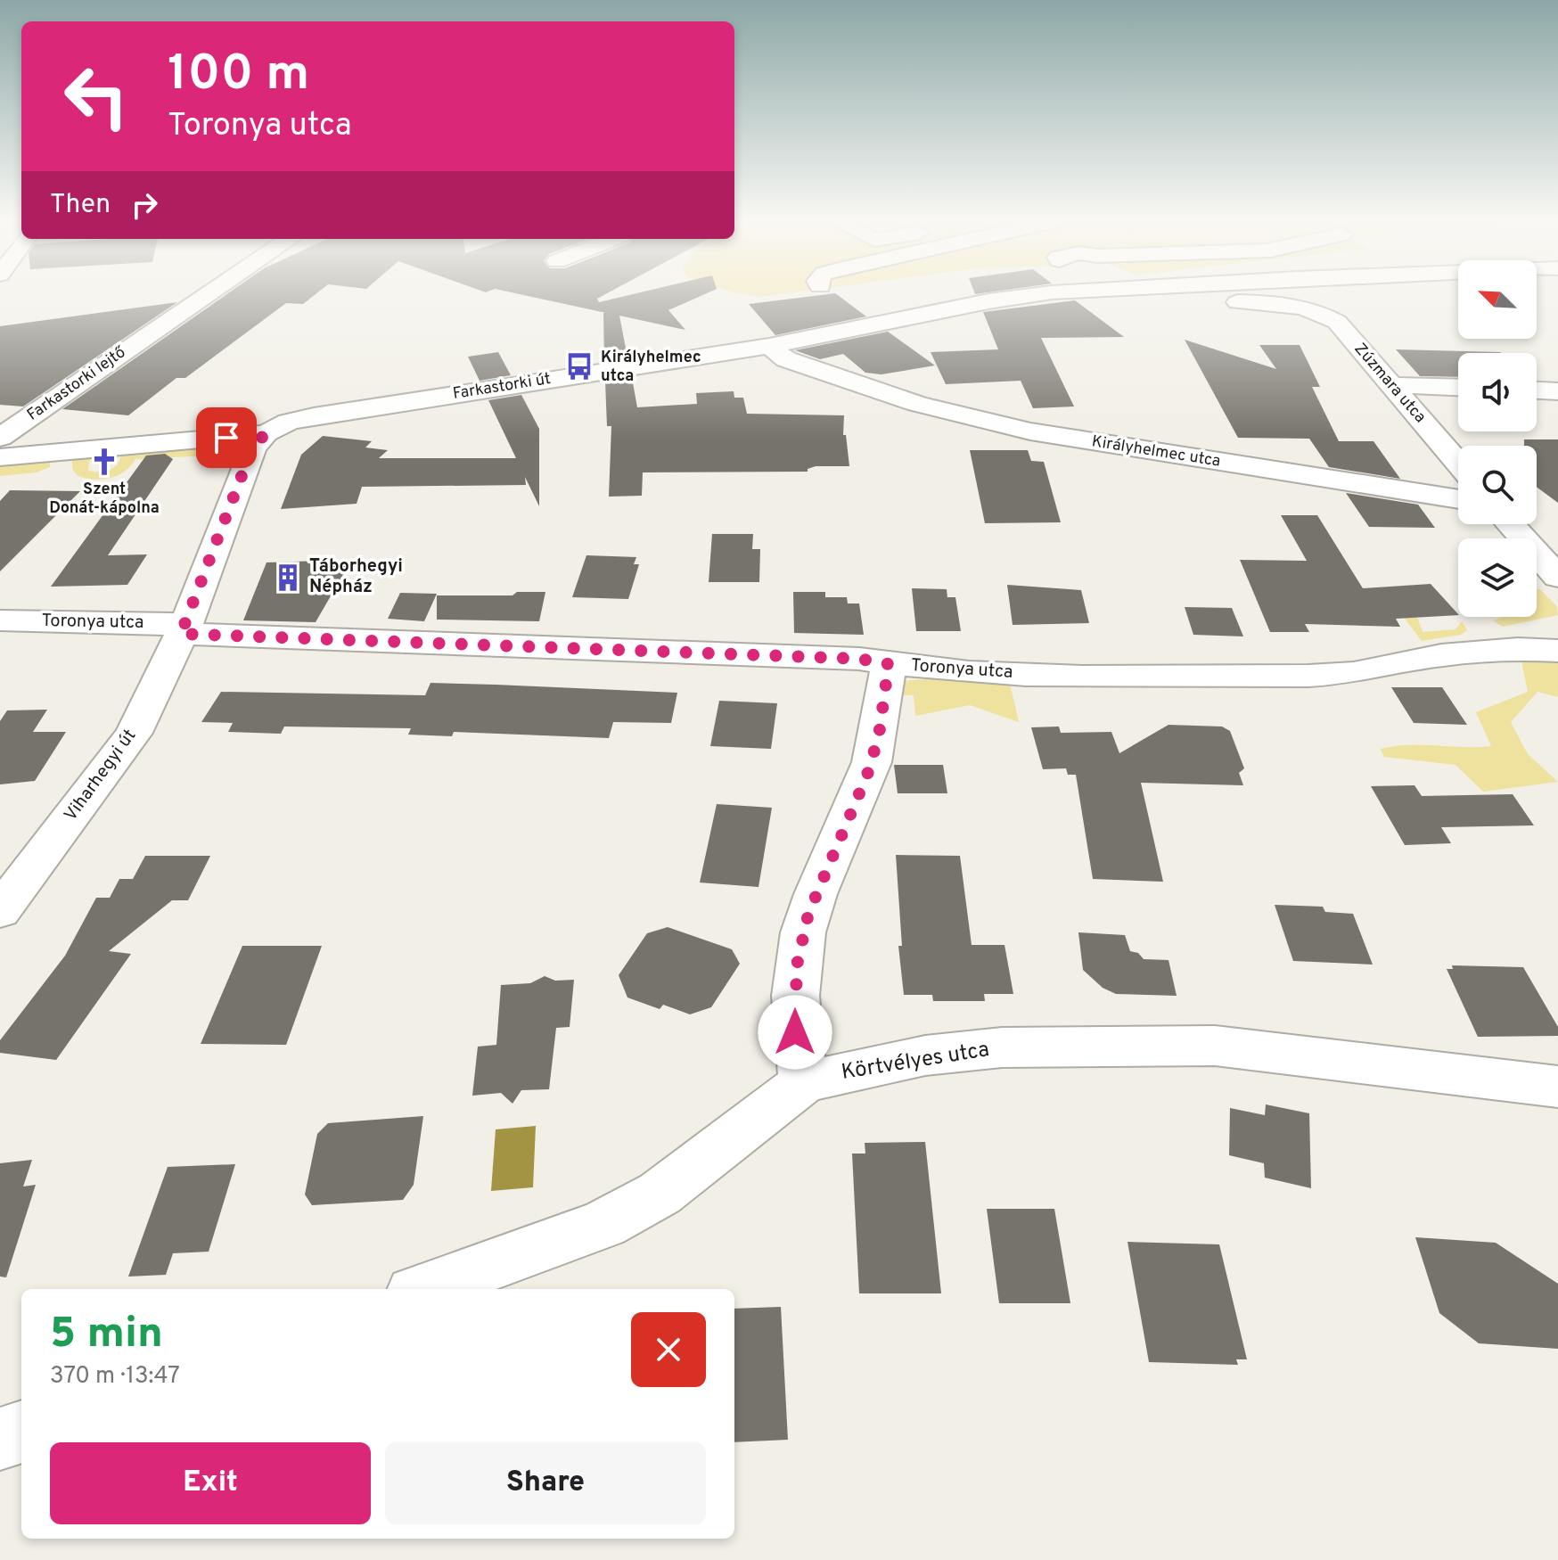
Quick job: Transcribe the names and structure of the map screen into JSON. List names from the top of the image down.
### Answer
{
  "streets": {
    "street": [
      "Zúzmara utca",
      "Farkastorki lejtő",
      "Farkastorki út",
      "Királyhelmec utca",
      "Toronya utca",
      "Viharhegyi út",
      "Körtvélyes utca"
    ]
  },
  "crossings": [
    ["Farkastorki út", "Királyhelmec utca"],
    ["Farkastorki út", "Viharhegyi út"],
    ["Toronya utca", "Viharhegyi út"]
  ],
  "places": {
    "bus stop": ["Királyhelmec utca"],
    "church": ["Szent Donát-kápolna"],
    "building": ["Táborhegyi Népház"]
  },
  "north": "top left",
  "page": {
    "turn": ["100 m", "Toronya utca"],
    "then": "Then",
    "heading": ["5 min", "370 m · 13:47"],
    "buttons": ["Exit", "Share"]
  }
}
